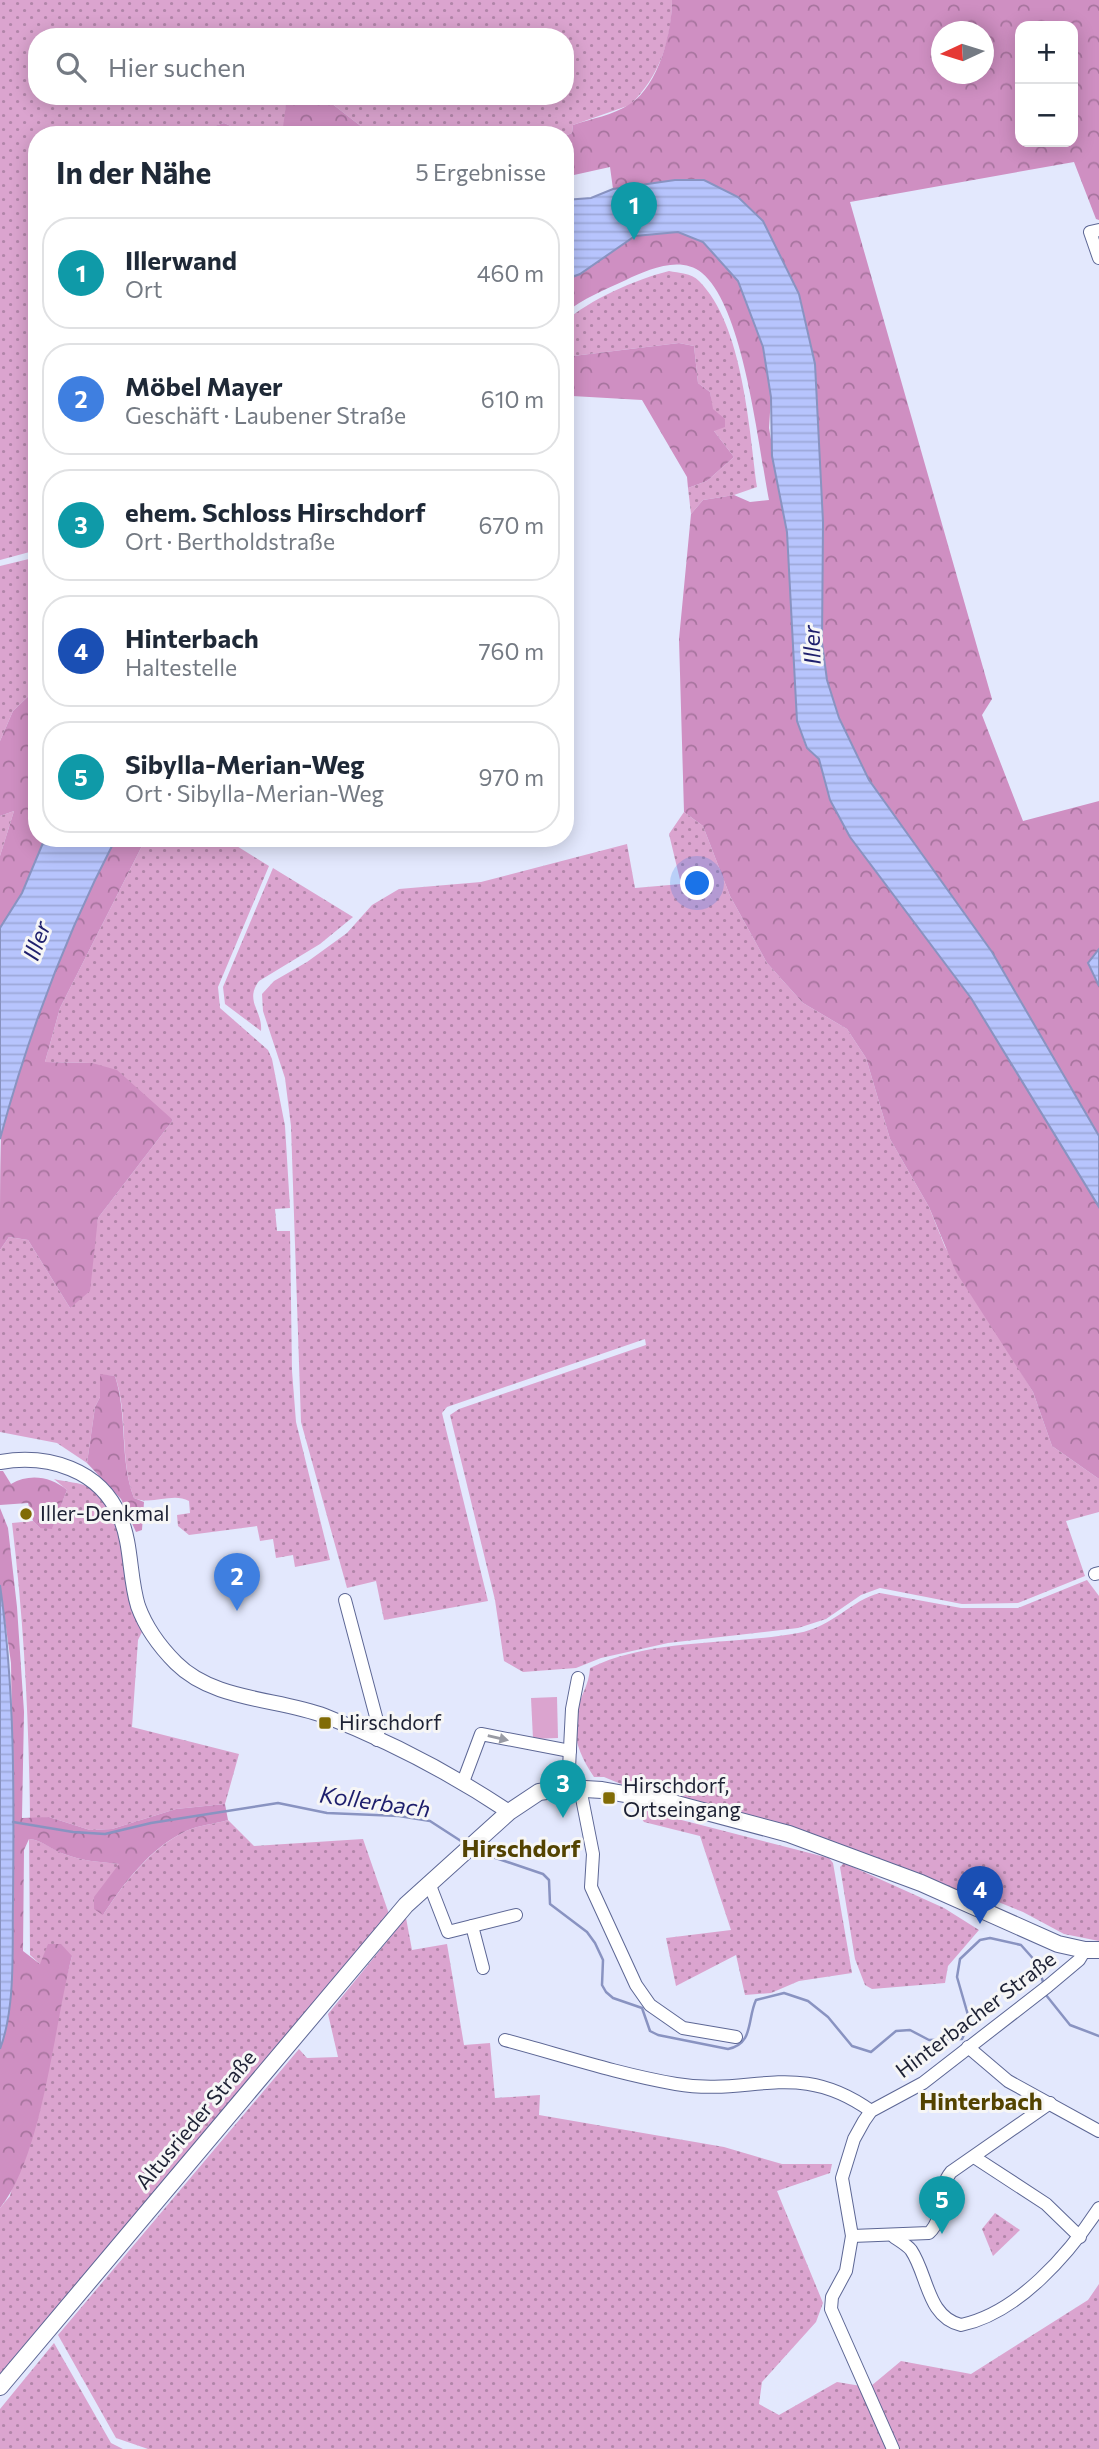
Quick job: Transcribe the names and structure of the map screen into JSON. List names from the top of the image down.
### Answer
{
  "streets": {
    "main road": ["Altusrieder Straße"],
    "street": ["Hinterbacher Straße"]
  },
  "crossings": [
    ["Hinterbacher Straße", "Altusrieder Straße"]
  ],
  "districts": ["Hirschdorf", "Hinterbach"],
  "water": ["Iller", "Kollerbach"],
  "places": {
    "other": ["Iller-Denkmal"],
    "transit": ["Hirschdorf", "Hirschdorf, Ortseingang"]
  },
  "north": "left",
  "page": {
    "map_buttons": ["+", "−"],
    "search": "Hier suchen",
    "heading": ["In der Nähe", "5 Ergebnisse"],
    "pins": [
      "1",
      "2",
      "3",
      "4",
      "5"
    ],
    "list": [
      {
        "mark": "1",
        "name": "Illerwand",
        "note": "Ort",
        "value": "460 m"
      },
      {
        "mark": "2",
        "name": "Möbel Mayer",
        "note": "Geschäft · Laubener Straße",
        "value": "610 m"
      },
      {
        "mark": "3",
        "name": "ehem. Schloss Hirschdorf",
        "note": "Ort · Bertholdstraße",
        "value": "670 m"
      },
      {
        "mark": "4",
        "name": "Hinterbach",
        "note": "Haltestelle",
        "value": "760 m"
      },
      {
        "mark": "5",
        "name": "Sibylla-Merian-Weg",
        "note": "Ort · Sibylla-Merian-Weg",
        "value": "970 m"
      }
    ]
  }
}
